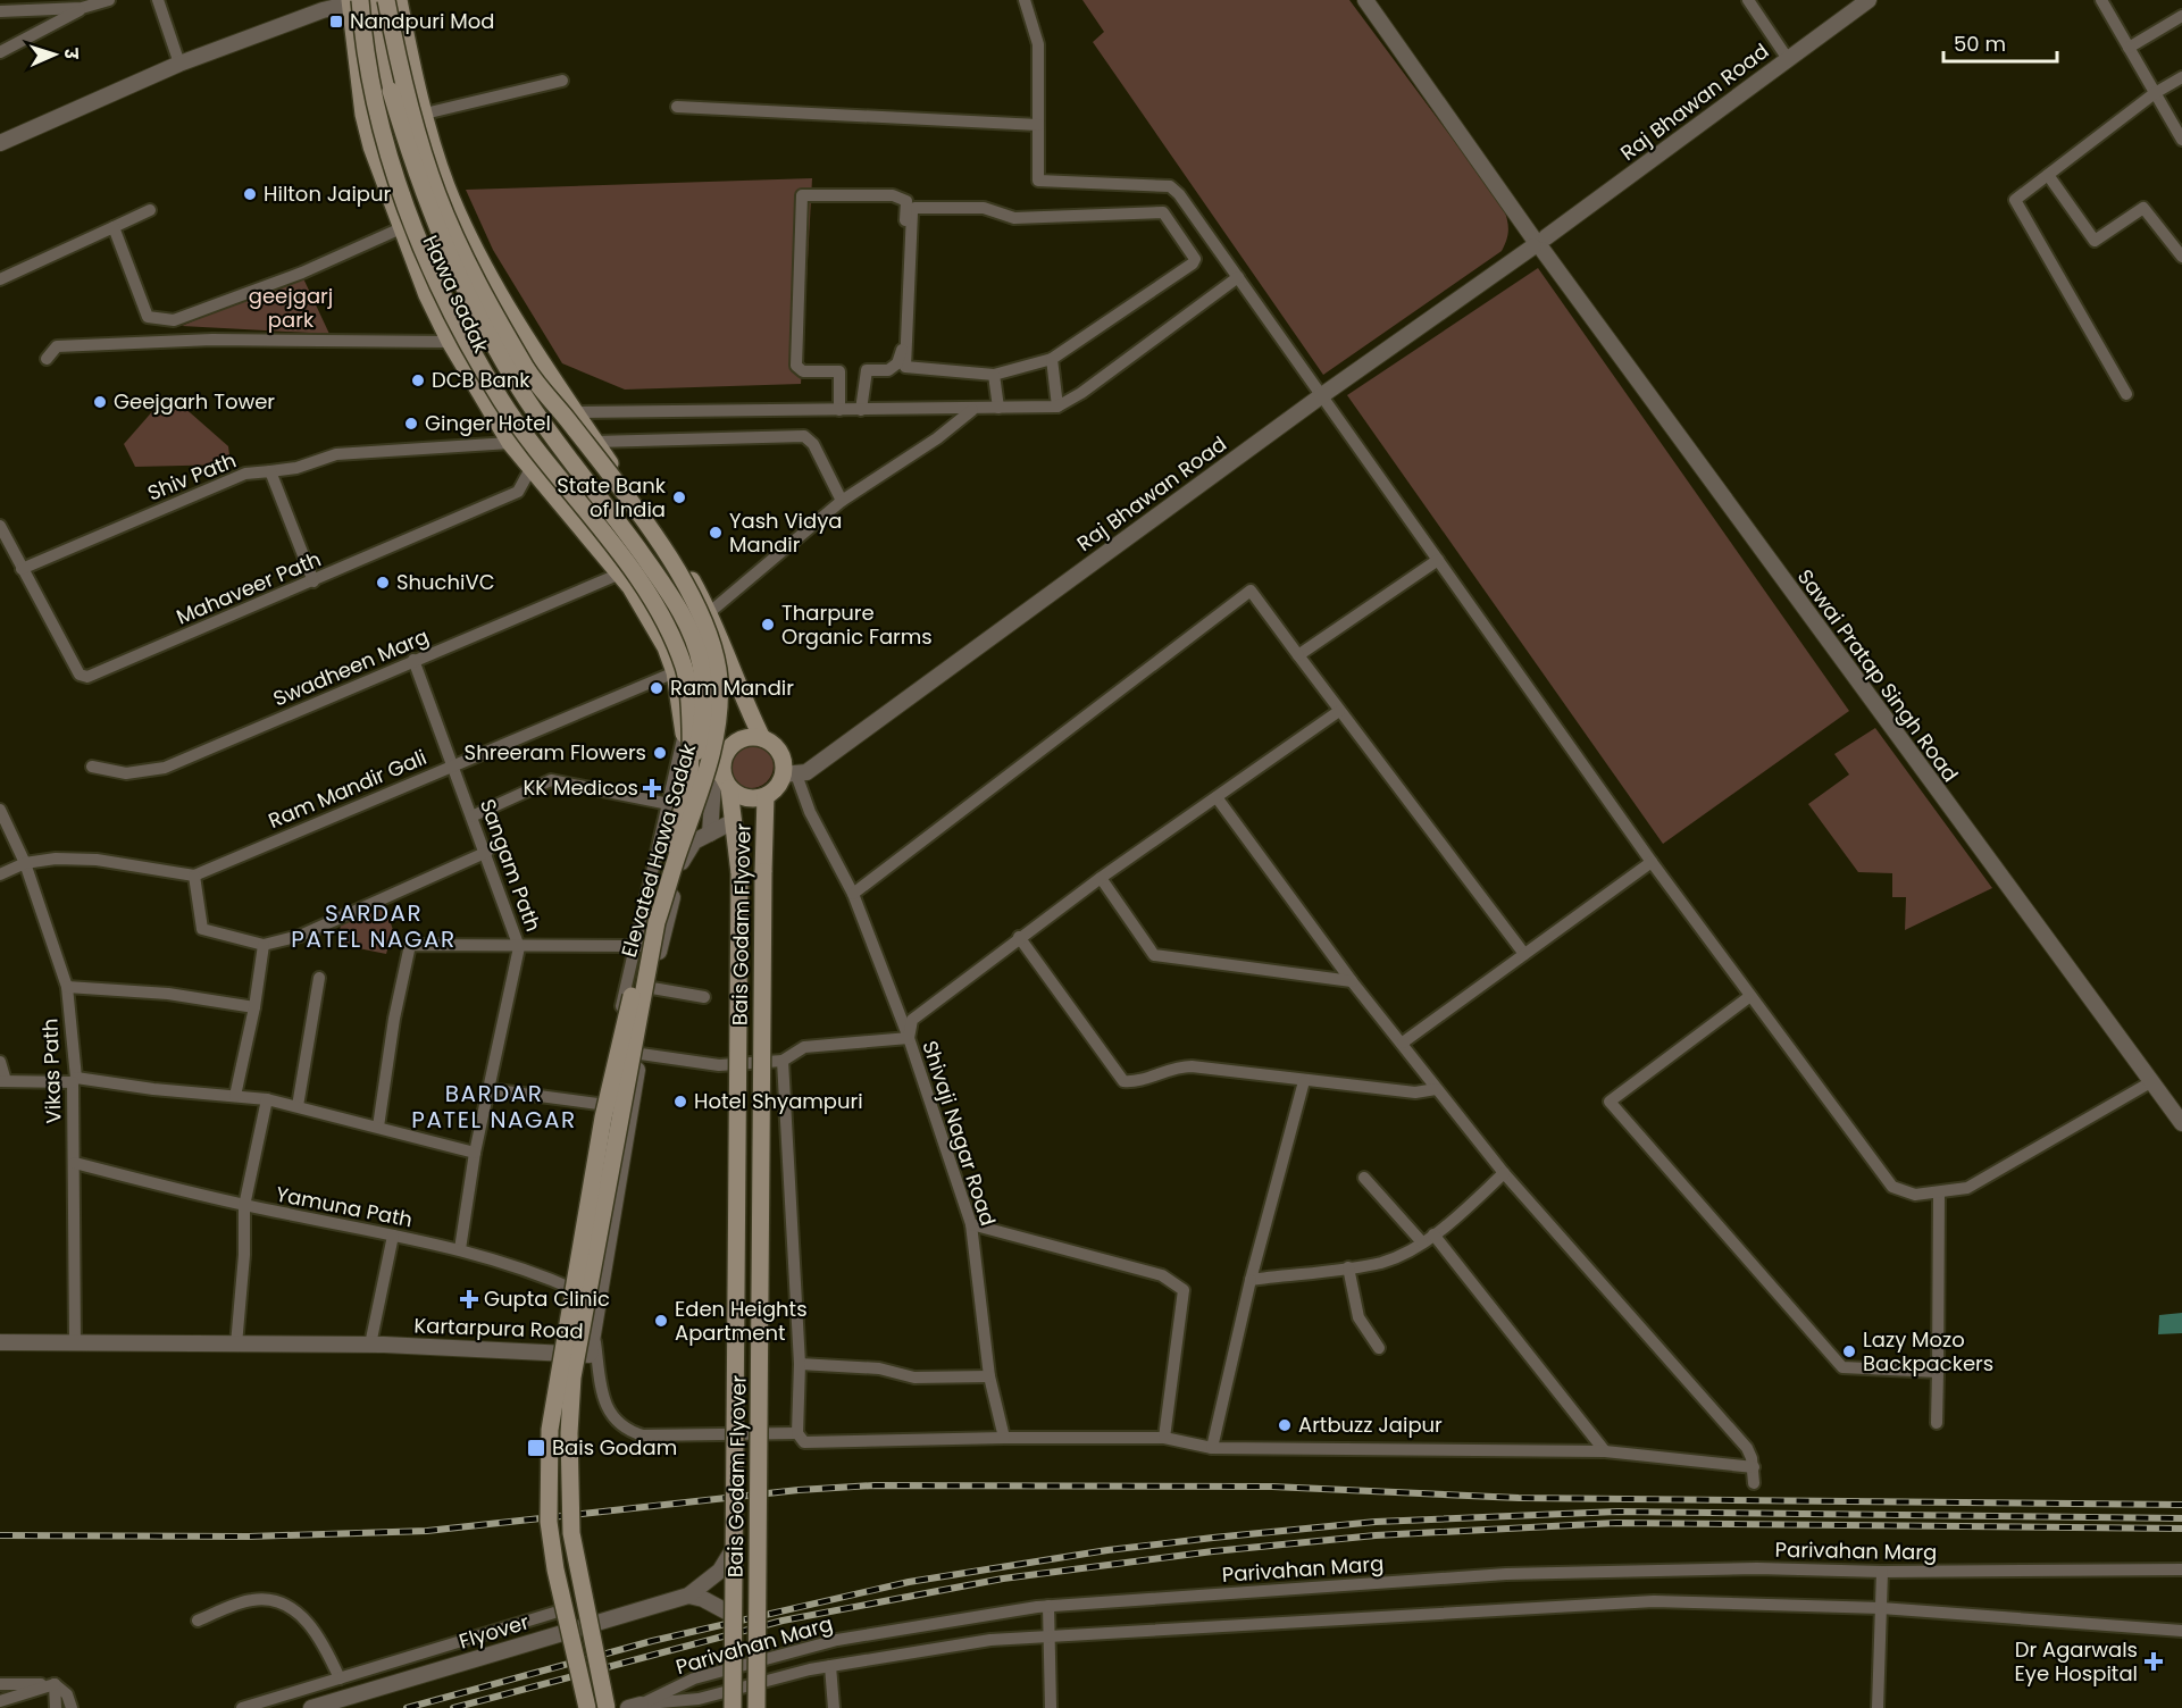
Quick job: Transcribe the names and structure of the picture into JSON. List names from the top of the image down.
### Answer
{
  "streets": {
    "main road": ["Hawa sadak", "Elevated Hawa Sadak", "Bais Godam Flyover"],
    "street": [
      "Raj Bhawan Road",
      "Shiv Path",
      "Mahaveer Path",
      "Swadheen Marg",
      "Sawai Pratap Singh Road",
      "Ram Mandir Gali",
      "Sangam Path",
      "Vikas Path",
      "Shivaji Nagar Road",
      "Yamuna Path",
      "Kartarpura Road",
      "Parivahan Marg",
      "Flyover"
    ]
  },
  "crossings": [
    ["Raj Bhawan Road", "Hawa sadak"],
    ["Raj Bhawan Road", "Sawai Pratap Singh Road"],
    ["Raj Bhawan Road", "Bais Godam Flyover"],
    ["Raj Bhawan Road", "Shivaji Nagar Road"],
    ["Hawa sadak", "Mahaveer Path"],
    ["Hawa sadak", "Swadheen Marg"],
    ["Hawa sadak", "Ram Mandir Gali"],
    ["Hawa sadak", "Elevated Hawa Sadak"],
    ["Hawa sadak", "Bais Godam Flyover"],
    ["Hawa sadak", "Shivaji Nagar Road"],
    ["Shiv Path", "Mahaveer Path"],
    ["Swadheen Marg", "Sangam Path"],
    ["Ram Mandir Gali", "Sangam Path"],
    ["Sangam Path", "Yamuna Path"],
    ["Bais Godam Flyover", "Shivaji Nagar Road"],
    ["Bais Godam Flyover", "Flyover"],
    ["Vikas Path", "Yamuna Path"],
    ["Vikas Path", "Kartarpura Road"],
    ["Yamuna Path", "Kartarpura Road"]
  ],
  "districts": ["SARDAR PATEL NAGAR", "BARDAR PATEL NAGAR"],
  "parks": ["geejgarj park"],
  "places": {
    "transit": ["Nandpuri Mod", "Bais Godam"],
    "other": [
      "Hilton Jaipur",
      "DCB Bank",
      "Geejgarh Tower",
      "Ginger Hotel",
      "State Bank of India",
      "Yash Vidya Mandir",
      "ShuchiVC",
      "Tharpure Organic Farms",
      "Ram Mandir",
      "Shreeram Flowers",
      "Hotel Shyampuri",
      "Eden Heights Apartment",
      "Lazy Mozo Backpackers",
      "Artbuzz Jaipur"
    ],
    "health": ["KK Medicos", "Gupta Clinic", "Dr Agarwals Eye Hospital"]
  },
  "scale_bar": "50 m",
  "north": "right"
}
